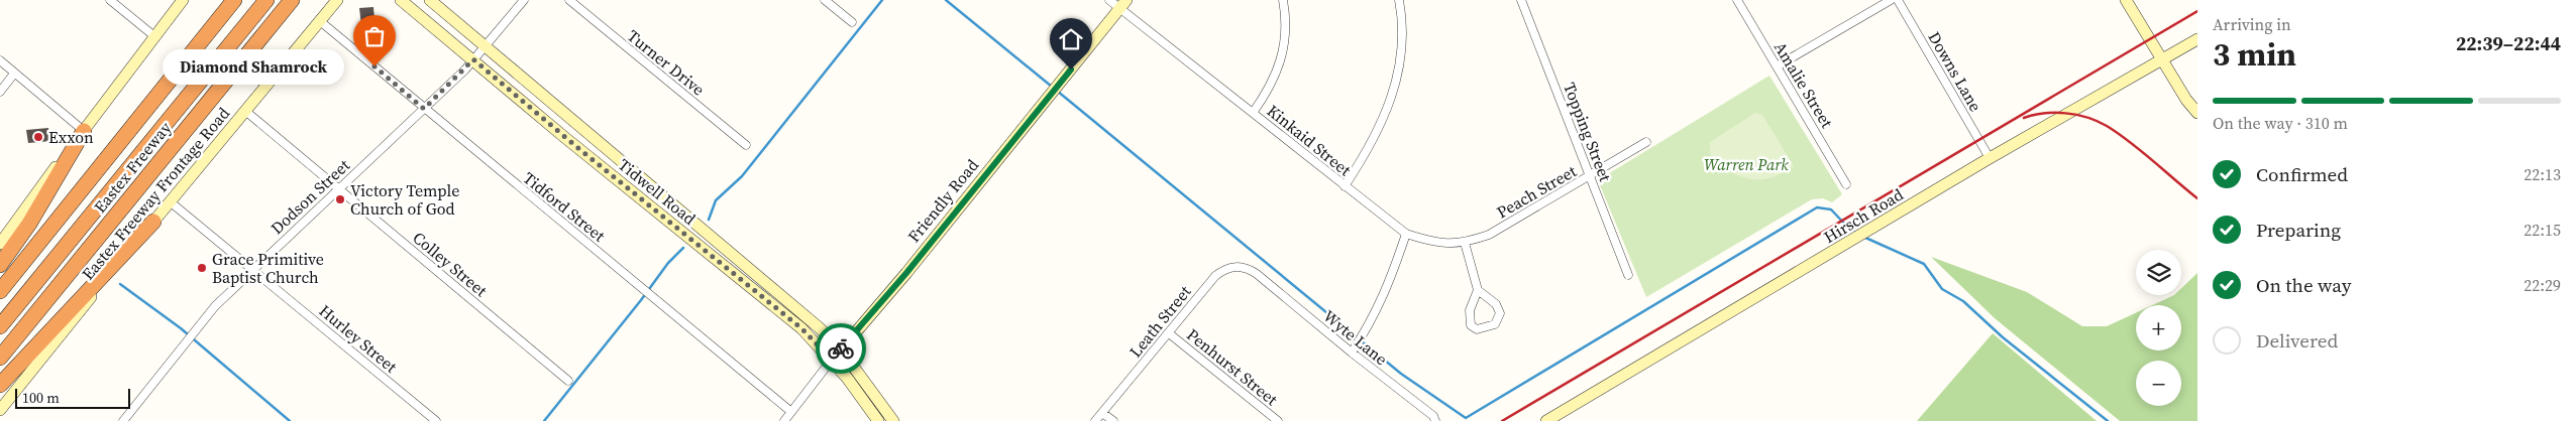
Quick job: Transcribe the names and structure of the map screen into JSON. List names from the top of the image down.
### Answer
{
  "streets": {
    "highway": ["Eastex Freeway"],
    "main road": [
      "Tidwell Road",
      "Eastex Freeway Frontage Road",
      "Friendly Road",
      "Hirsch Road"
    ],
    "street": [
      "Turner Drive",
      "Downs Lane",
      "Amalie Street",
      "Topping Street",
      "Kinkaid Street",
      "Peach Street",
      "Dodson Street",
      "Tidford Street",
      "Colley Street",
      "Leath Street",
      "Wyte Lane",
      "Hurley Street",
      "Penhurst Street"
    ]
  },
  "crossings": [
    ["Downs Lane", "Hirsch Road"],
    ["Topping Street", "Peach Street"],
    ["Kinkaid Street", "Peach Street"],
    ["Kinkaid Street", "Friendly Road"],
    ["Tidwell Road", "Dodson Street"],
    ["Tidwell Road", "Friendly Road"],
    ["Eastex Freeway Frontage Road", "Tidford Street"],
    ["Eastex Freeway Frontage Road", "Colley Street"],
    ["Eastex Freeway Frontage Road", "Hurley Street"],
    ["Dodson Street", "Tidford Street"],
    ["Dodson Street", "Colley Street"],
    ["Dodson Street", "Hurley Street"],
    ["Friendly Road", "Tidford Street"],
    ["Leath Street", "Wyte Lane"],
    ["Leath Street", "Penhurst Street"]
  ],
  "parks": ["Warren Park"],
  "places": [
    "Diamond Shamrock",
    "Exxon",
    "Victory Temple Church of God",
    "Grace Primitive Baptist Church"
  ],
  "scale_bar": "100 m",
  "page": {
    "heading": ["3 min", "Arriving in", "22:39–22:44"],
    "bubble": "Diamond Shamrock",
    "bar": "On the way · 310 m",
    "list": [
      ["Confirmed", "22:13"],
      ["Preparing", "22:15"],
      ["On the way", "22:29"],
      "Delivered"
    ],
    "map_buttons": ["+", "−"],
    "scale": "100 m"
  }
}
